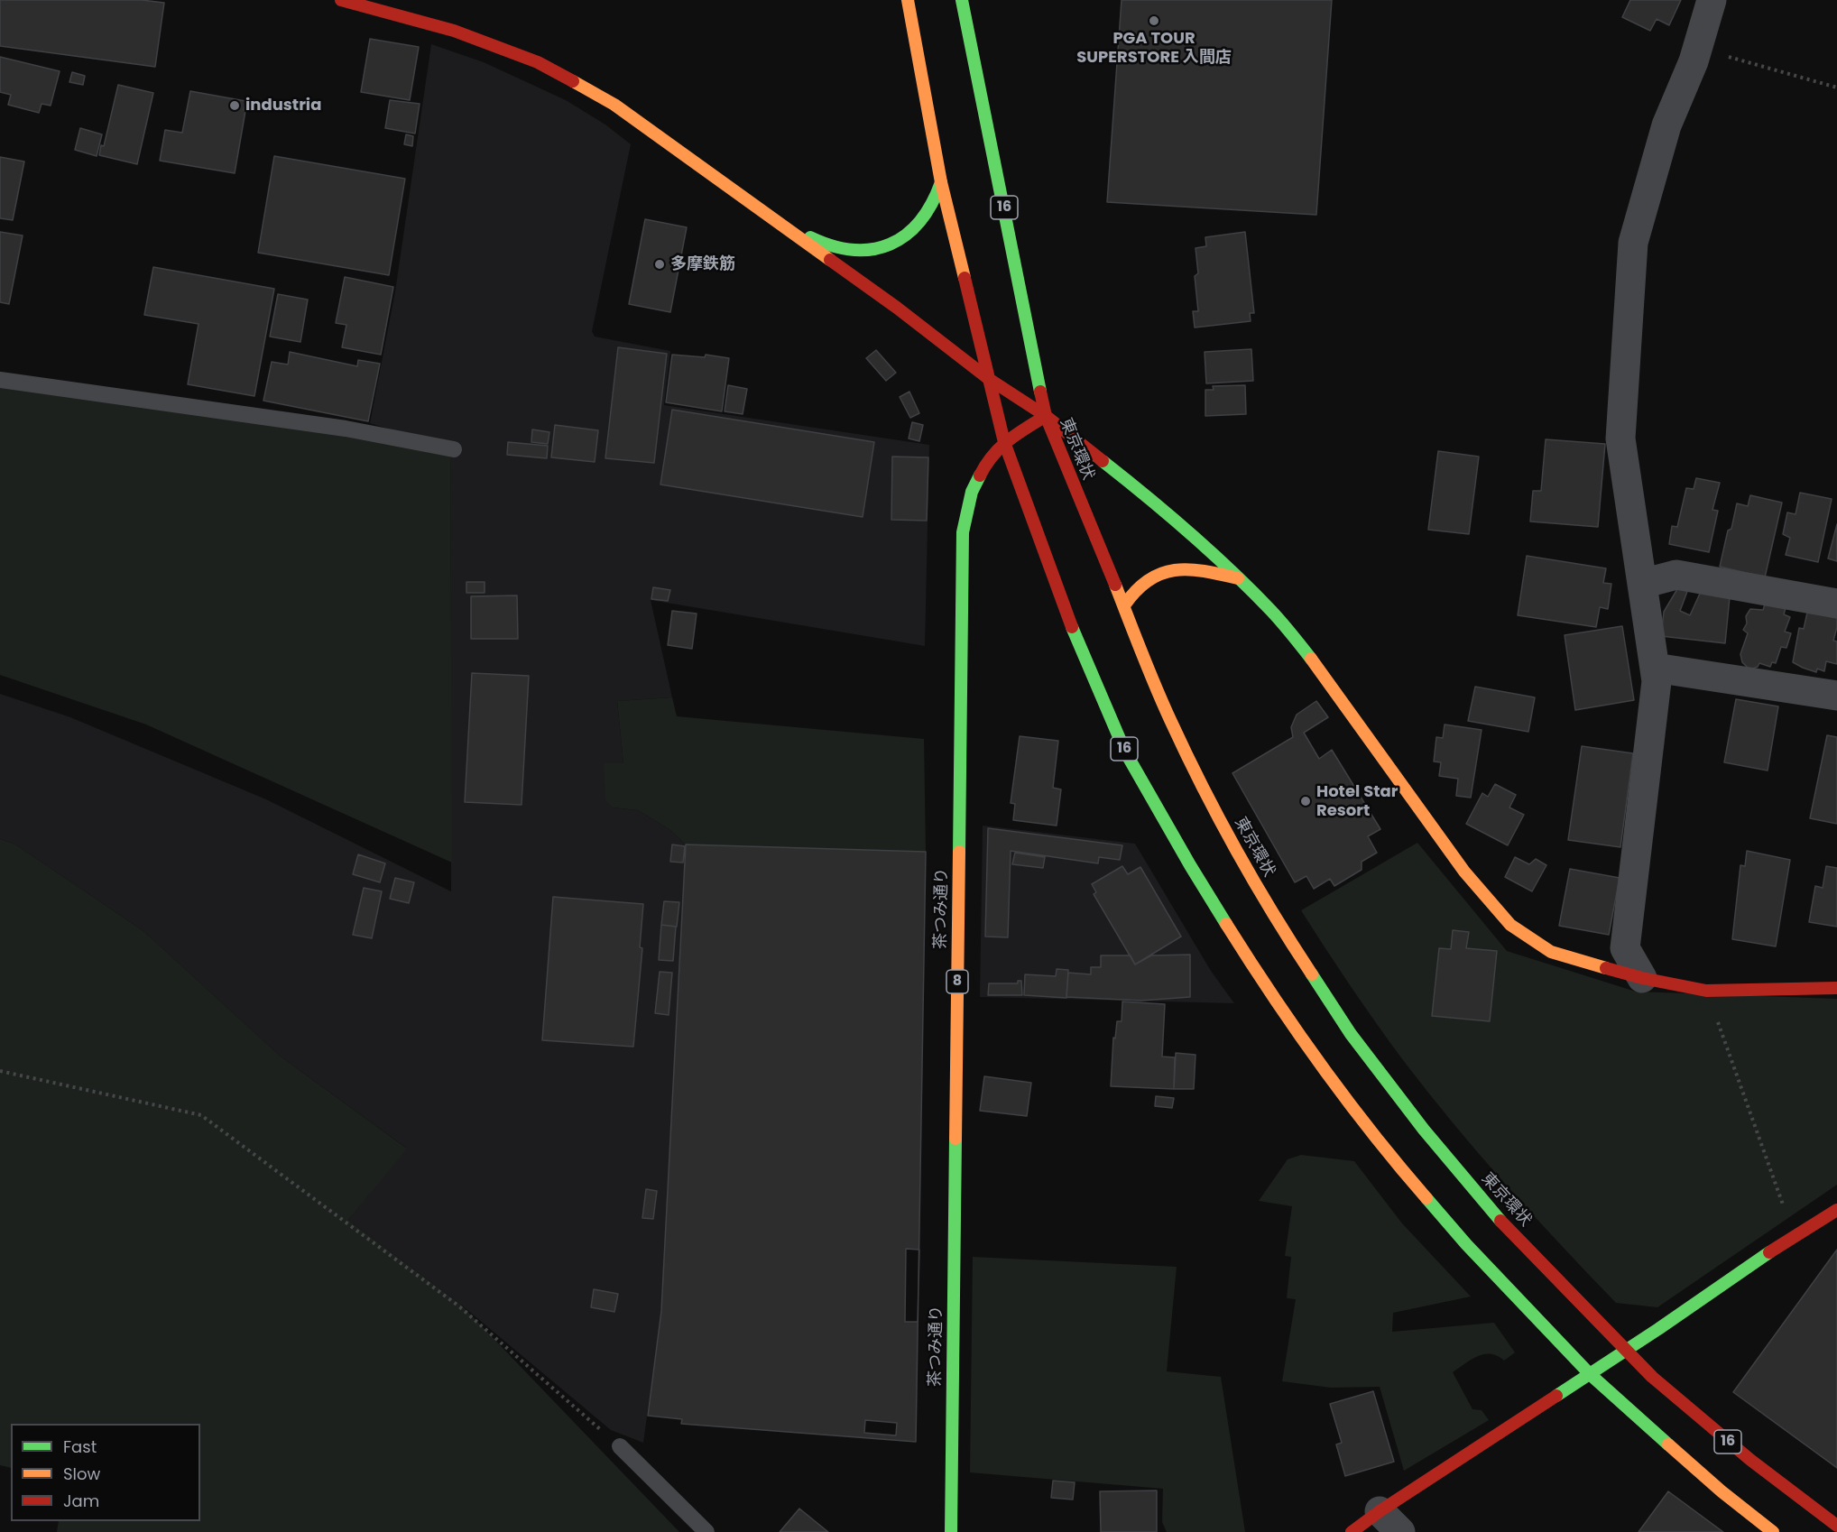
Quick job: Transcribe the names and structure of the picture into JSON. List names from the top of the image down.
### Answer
{
  "streets": {
    "main road": [
      "16",
      "東京環状",
      "茶つみ通り",
      "8"
    ]
  },
  "crossings": [
    ["16", "茶つみ通り"],
    ["東京環状", "茶つみ通り"]
  ],
  "places": [
    "PGA TOUR SUPERSTORE 入間店",
    "industria",
    "多摩鉄筋",
    "Hotel Star Resort"
  ],
  "legend": ["Fast", "Slow", "Jam"]
}
